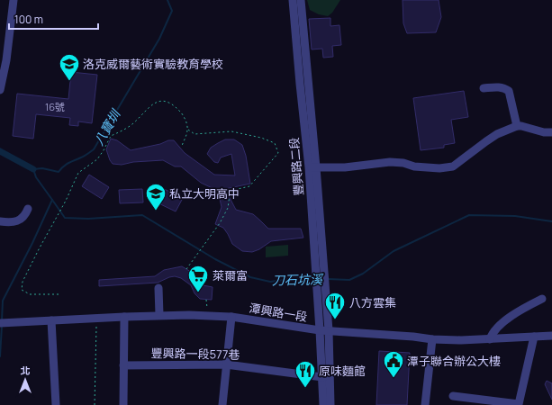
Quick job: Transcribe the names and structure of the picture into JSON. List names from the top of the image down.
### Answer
{
  "streets": {
    "street": ["豐興路二段", "潭興路一段", "豐興路一段577巷"]
  },
  "crossings": [
    ["豐興路二段", "潭興路一段"],
    ["豐興路二段", "豐興路一段577巷"]
  ],
  "water": ["八寶圳", "刀石坑溪"],
  "places": {
    "school or university": ["洛克威爾藝術實驗教育學校", "私立大明高中"],
    "supermarket": ["萊爾富"],
    "restaurant": ["八方雲集", "原味麵館"],
    "public building": ["潭子聯合辦公大樓"]
  },
  "house_numbers": ["16號"],
  "scale_bar": "100 m",
  "north": "top"
}
